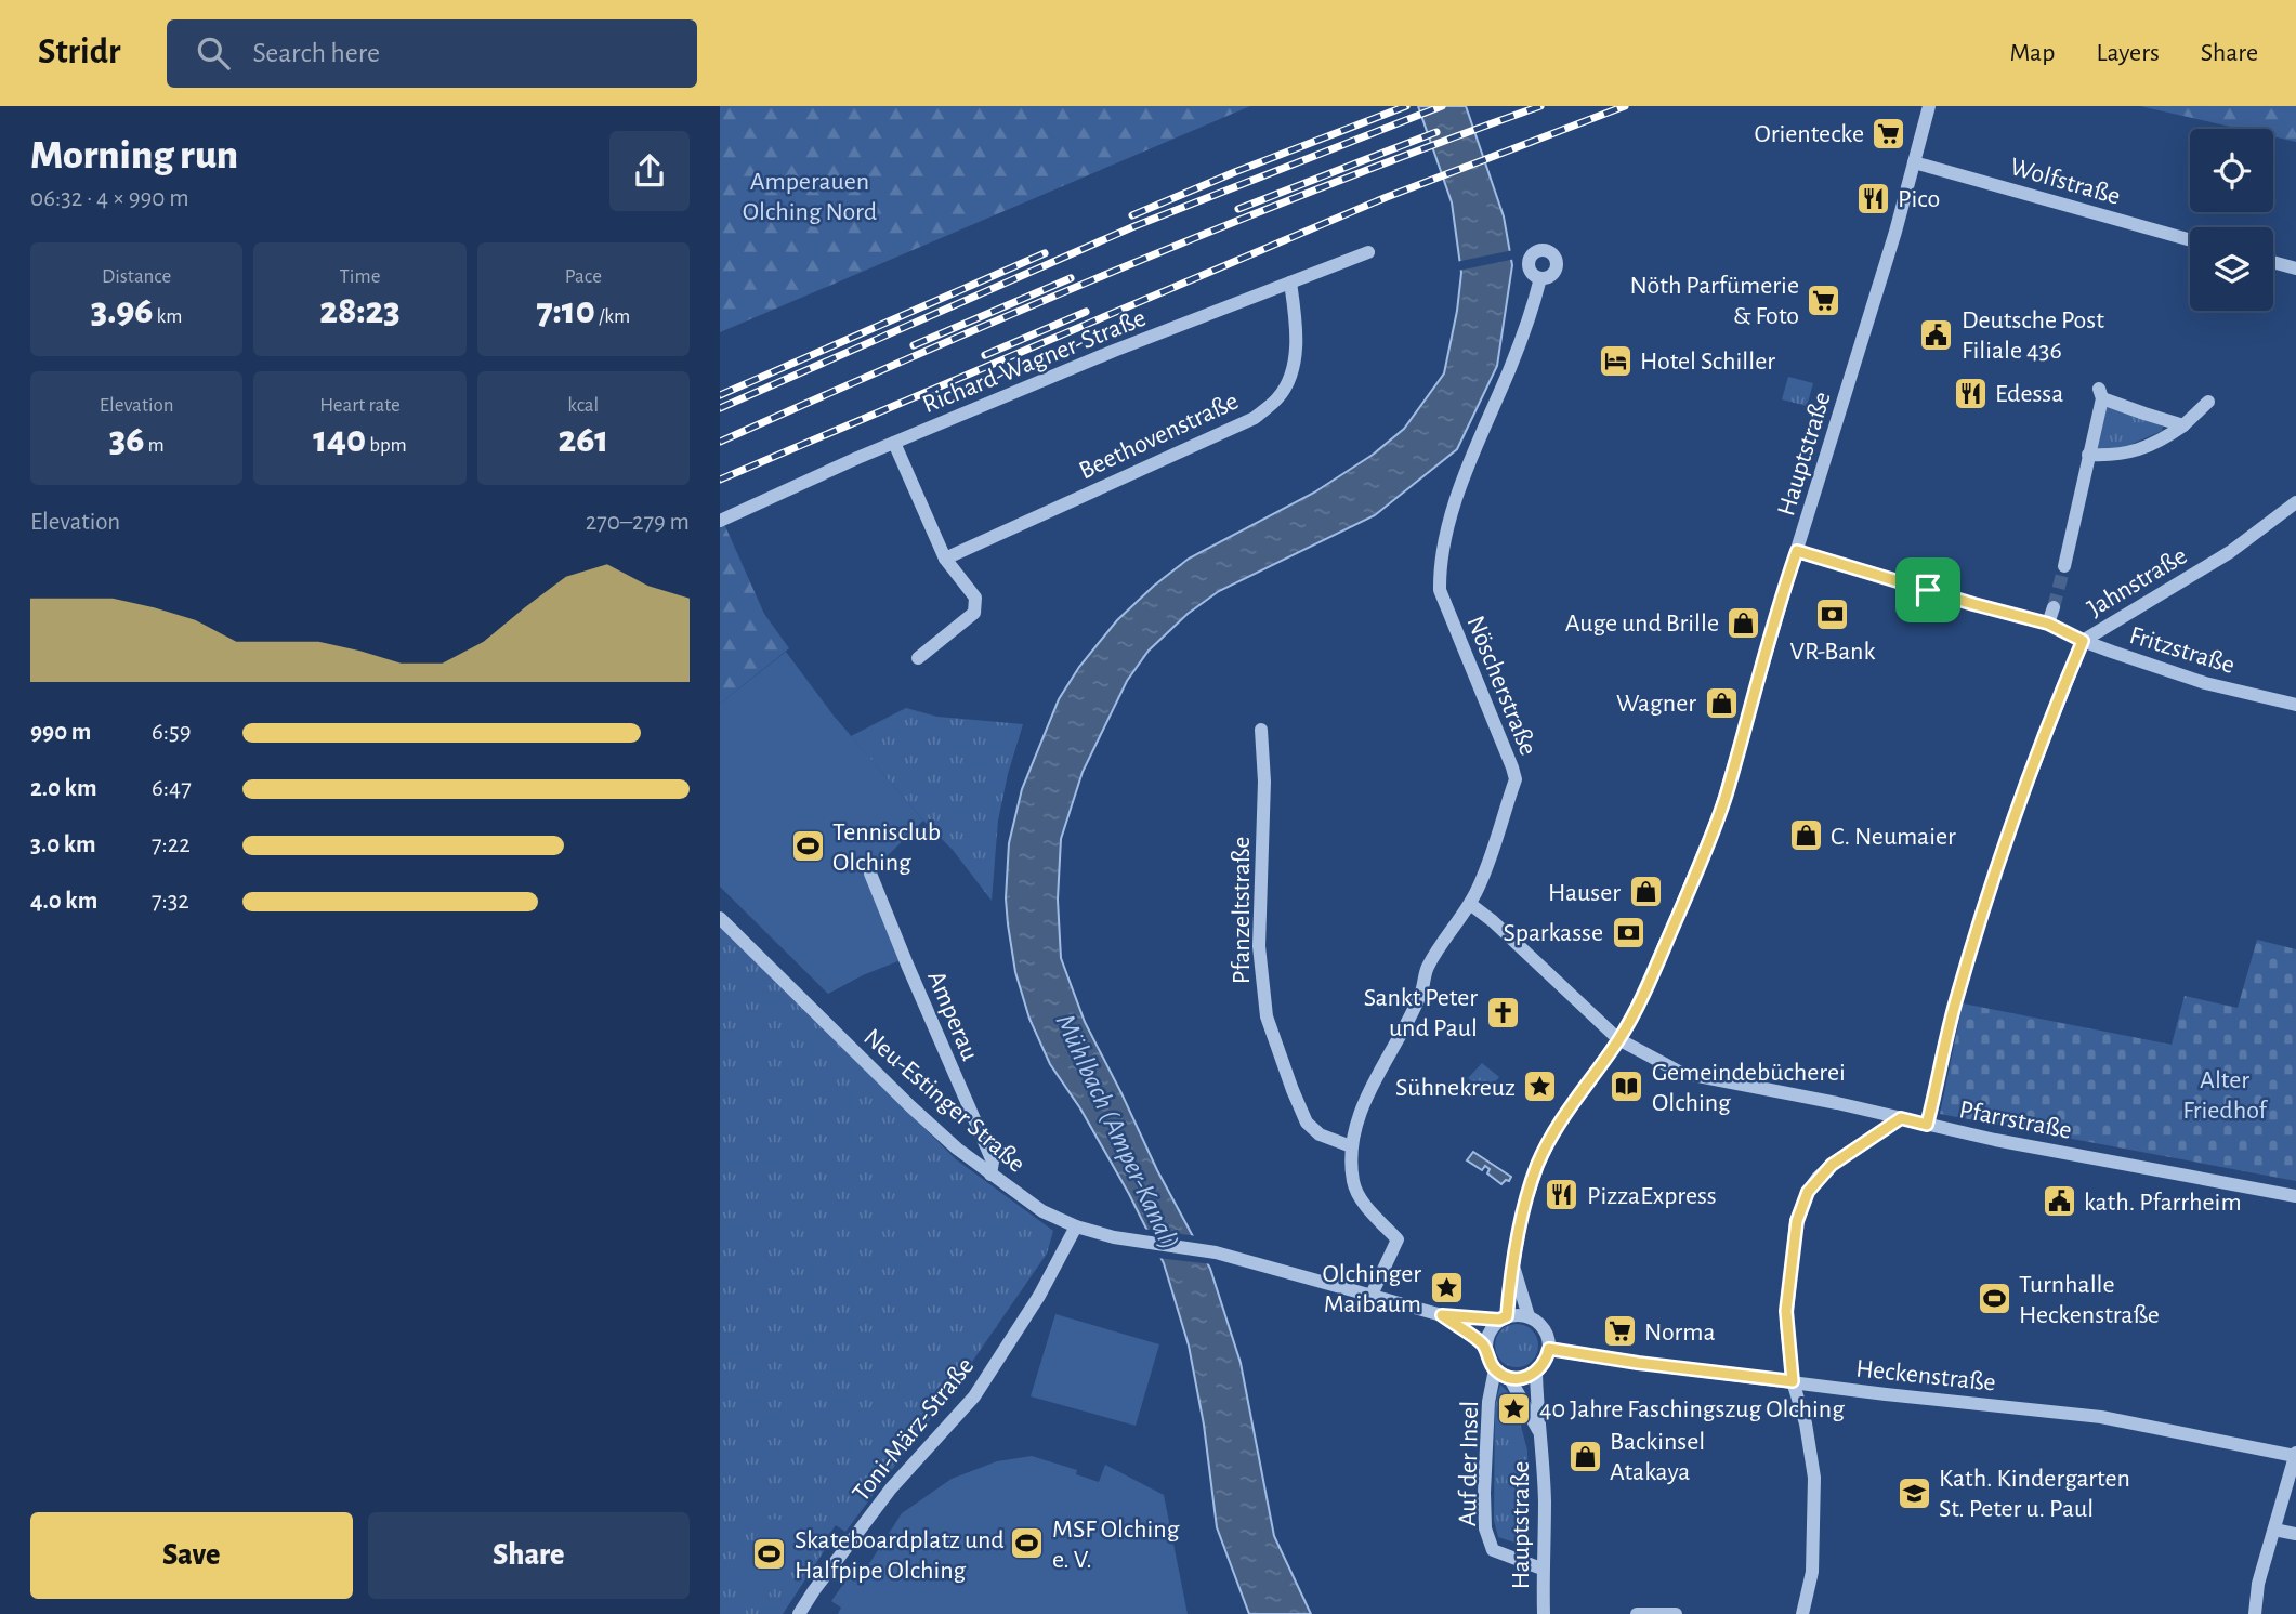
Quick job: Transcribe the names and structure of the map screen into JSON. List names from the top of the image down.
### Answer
{
  "streets": {
    "street": [
      "Wolfstraße",
      "Richard-Wagner-Straße",
      "Beethovenstraße",
      "Hauptstraße",
      "Jahnstraße",
      "Fritzstraße",
      "Nöscherstraße",
      "Pfanzeltstraße",
      "Amperau",
      "Neu-Estinger Straße",
      "Pfarrstraße",
      "Heckenstraße",
      "Toni-März-Straße",
      "Auf der Insel"
    ]
  },
  "crossings": [
    ["Wolfstraße", "Hauptstraße"],
    ["Richard-Wagner-Straße", "Beethovenstraße"],
    ["Hauptstraße", "Fritzstraße"],
    ["Hauptstraße", "Neu-Estinger Straße"],
    ["Hauptstraße", "Pfarrstraße"],
    ["Hauptstraße", "Heckenstraße"],
    ["Hauptstraße", "Auf der Insel"],
    ["Jahnstraße", "Fritzstraße"],
    ["Jahnstraße", "Pfarrstraße"],
    ["Nöscherstraße", "Pfanzeltstraße"],
    ["Nöscherstraße", "Neu-Estinger Straße"],
    ["Nöscherstraße", "Pfarrstraße"],
    ["Amperau", "Neu-Estinger Straße"],
    ["Neu-Estinger Straße", "Heckenstraße"],
    ["Neu-Estinger Straße", "Toni-März-Straße"],
    ["Neu-Estinger Straße", "Auf der Insel"],
    ["Heckenstraße", "Auf der Insel"]
  ],
  "water": ["Mühlbach (Amper-Kanal)"],
  "parks": ["Amperauen Olching Nord", "Alter Friedhof"],
  "places": {
    "supermarket": ["Orientecke", "Nöth Parfümerie & Foto", "Norma"],
    "restaurant": ["Pico", "Edessa", "PizzaExpress"],
    "public building": ["Deutsche Post Filiale 436", "kath. Pfarrheim"],
    "hotel": ["Hotel Schiller"],
    "bank": ["VR-Bank", "Sparkasse"],
    "shop": [
      "Auge und Brille",
      "Wagner",
      "C. Neumaier",
      "Hauser",
      "Backinsel Atakaya"
    ],
    "sports": [
      "Tennisclub Olching",
      "Turnhalle Heckenstraße",
      "MSF Olching e. V.",
      "Skateboardplatz und Halfpipe Olching"
    ],
    "church": ["Sankt Peter und Paul"],
    "place": ["Sühnekreuz", "Olchinger Maibaum", "40 Jahre Faschingszug Olching"],
    "library": ["Gemeindebücherei Olching"],
    "school or university": ["Kath. Kindergarten St. Peter u. Paul"]
  },
  "page": {
    "header": "Stridr",
    "search": "Search here",
    "nav": ["Map", "Layers", "Share"],
    "heading": ["Morning run", "06:32 · 4 × 990 m"],
    "stats": [
      ["Distance", "3.96 km"],
      ["Time", "28:23"],
      ["Pace", "7:10 /km"],
      ["Elevation", "36 m"],
      ["Heart rate", "140 bpm"],
      ["kcal", "261"]
    ],
    "chart": ["Elevation", "270–279 m"],
    "list": [
      {
        "name": "990 m",
        "note": "6:59"
      },
      {
        "name": "2.0 km",
        "note": "6:47"
      },
      {
        "name": "3.0 km",
        "note": "7:22"
      },
      {
        "name": "4.0 km",
        "note": "7:32"
      }
    ],
    "buttons": ["Save", "Share"]
  }
}
